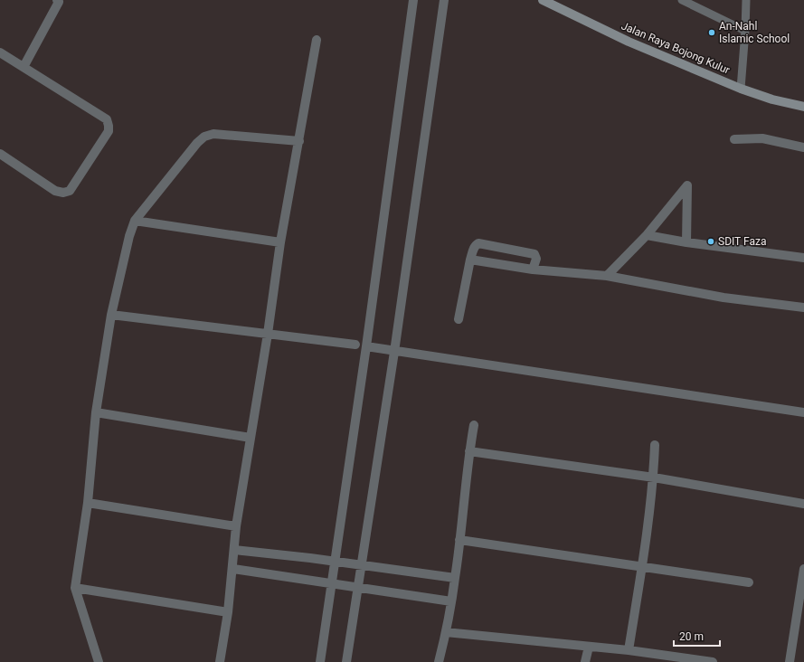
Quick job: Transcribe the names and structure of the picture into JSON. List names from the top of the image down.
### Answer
{
  "streets": {
    "main road": ["Jalan Raya Bojong Kulur"]
  },
  "places": ["An-Nahl Islamic School", "SDIT Faza"],
  "scale_bar": "20 m"
}
